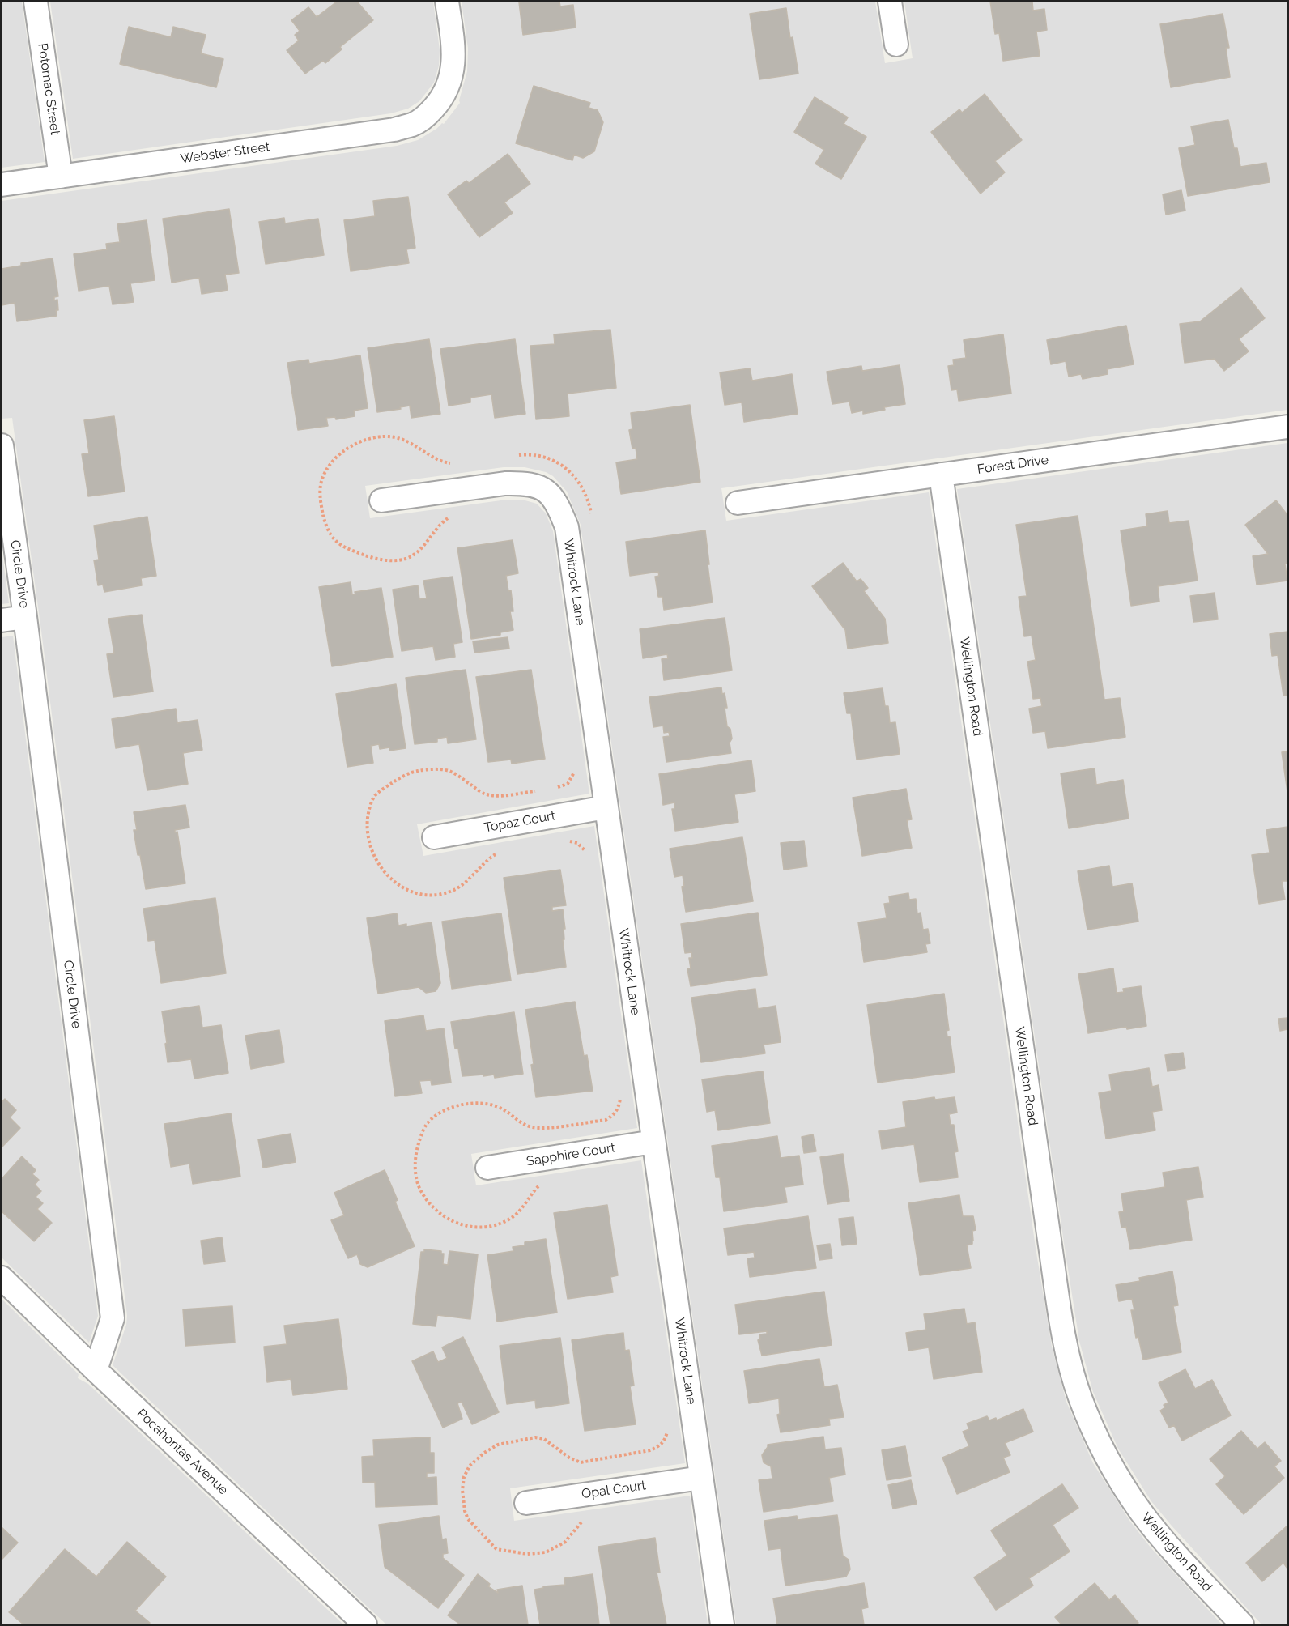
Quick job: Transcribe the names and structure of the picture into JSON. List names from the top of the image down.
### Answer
{
  "streets": {
    "street": [
      "Potomac Street",
      "Webster Street",
      "Forest Drive",
      "Circle Drive",
      "Whitrock Lane",
      "Wellington Road",
      "Topaz Court",
      "Sapphire Court",
      "Pocahontas Avenue",
      "Opal Court"
    ]
  },
  "crossings": [
    ["Potomac Street", "Webster Street"],
    ["Forest Drive", "Wellington Road"],
    ["Circle Drive", "Pocahontas Avenue"],
    ["Whitrock Lane", "Topaz Court"],
    ["Whitrock Lane", "Sapphire Court"],
    ["Whitrock Lane", "Opal Court"]
  ]
}
